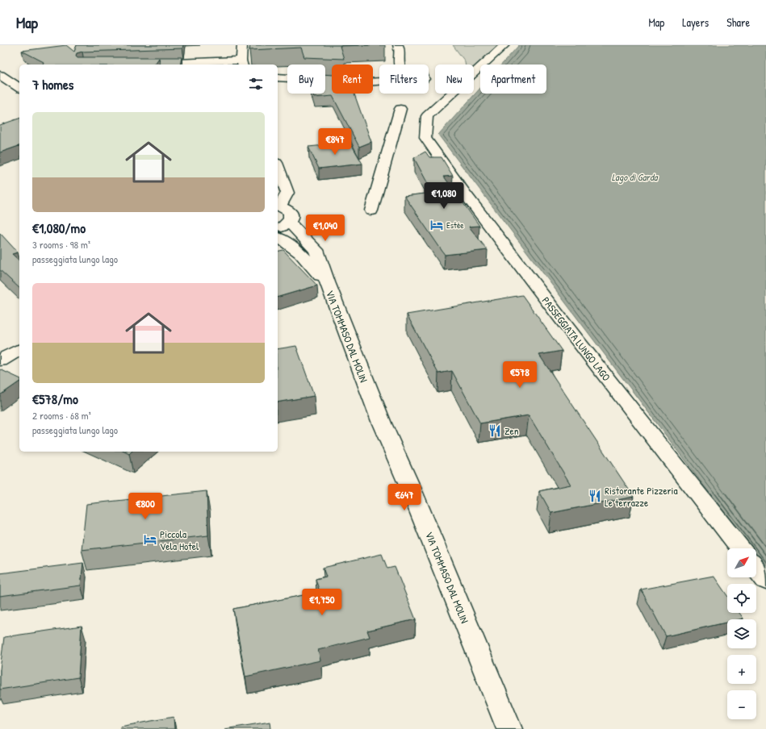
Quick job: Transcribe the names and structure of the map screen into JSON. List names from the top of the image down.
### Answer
{
  "streets": {
    "street": ["VIA TOMMASO DAL MOLIN", "PASSEGGIATA LUNGO LAGO"]
  },
  "water": ["Lago di Garda"],
  "places": {
    "hotel": ["Estée", "Piccola Vela Hotel"],
    "restaurant": ["Zen", "Ristorante Pizzeria Le terrazze"]
  },
  "north": "top right",
  "page": {
    "header": "Map",
    "nav": ["Map", "Layers", "Share"],
    "chip": [
      "Buy",
      "Rent",
      "Filters",
      "New",
      "Apartment"
    ],
    "heading": "7 homes",
    "list": [
      {
        "name": "€1,080/mo",
        "note": "3 rooms · 98 m² · passeggiata lungo lago"
      },
      {
        "name": "€578/mo",
        "note": "2 rooms · 68 m² · passeggiata lungo lago"
      }
    ],
    "price": [
      "€847",
      "€1,080",
      "€1,040",
      "€578",
      "€647",
      "€800",
      "€1,750"
    ],
    "map_buttons": ["+", "−"]
  }
}
